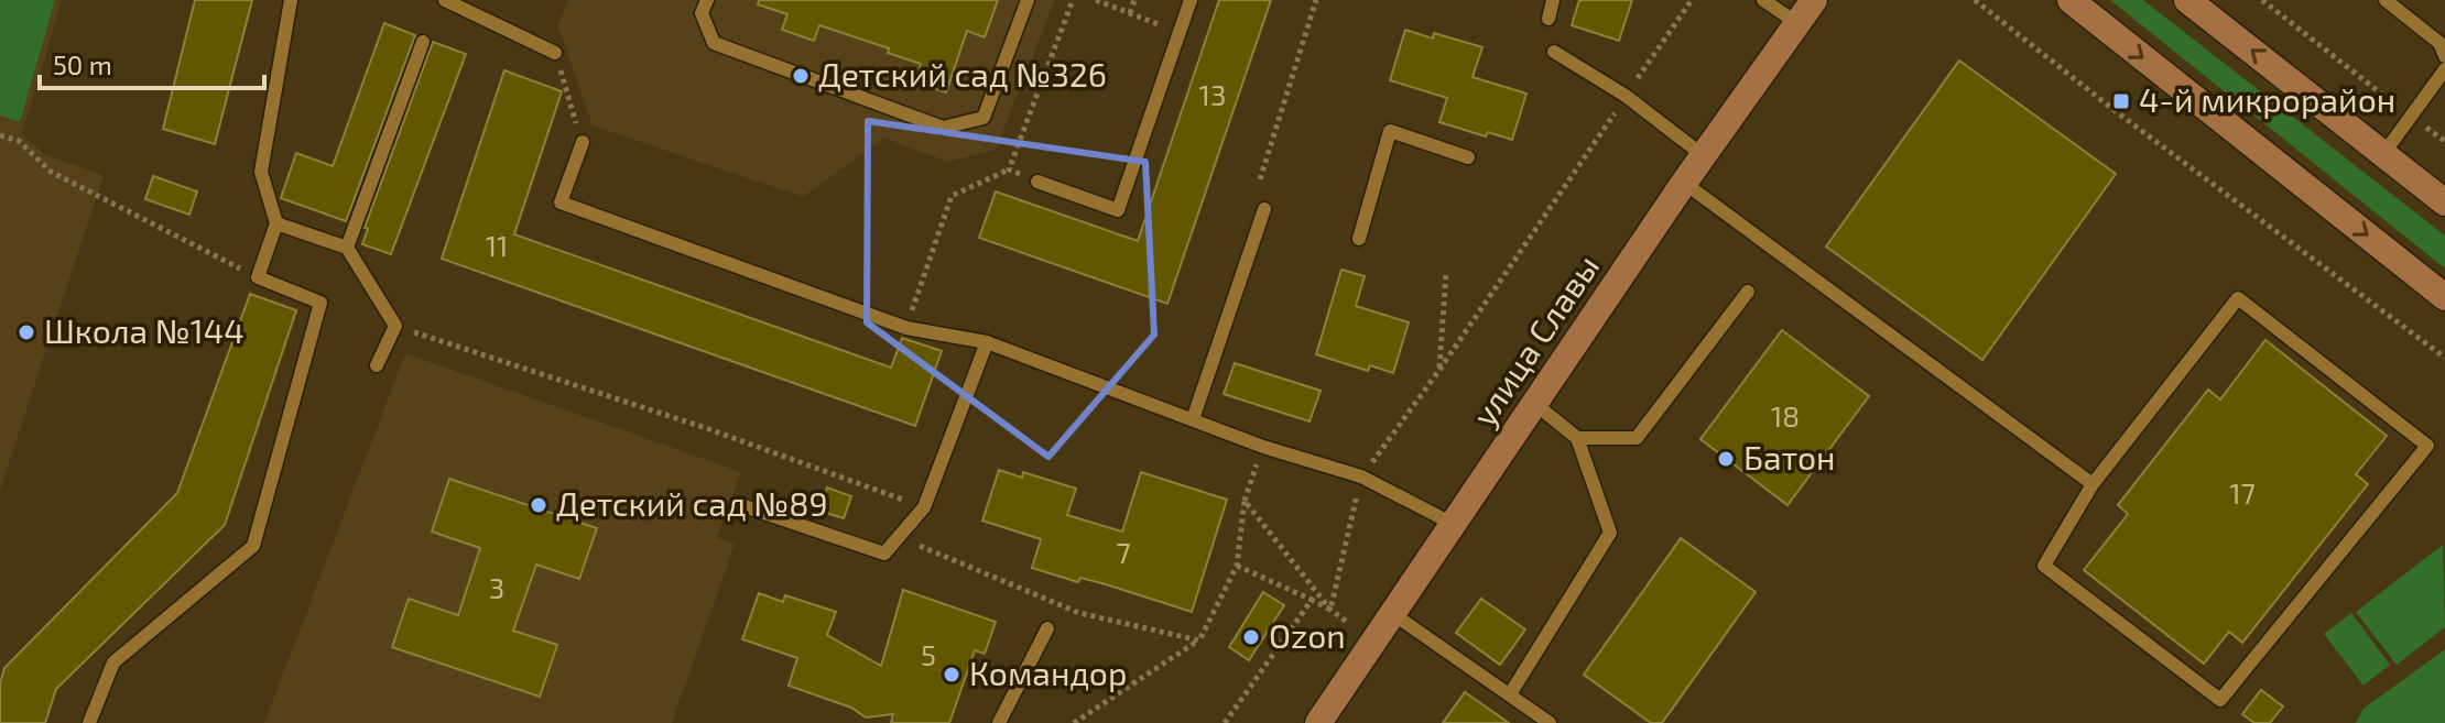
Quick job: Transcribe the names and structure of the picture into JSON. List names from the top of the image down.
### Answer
{
  "streets": {
    "main road": ["улица Славы"]
  },
  "places": {
    "other": [
      "Детский сад №326",
      "Школа №144",
      "Батон",
      "Детский сад №89",
      "Ozon",
      "Командор"
    ],
    "transit": ["4-й микрорайон"]
  },
  "house_numbers": [
    "13",
    "11",
    "18",
    "17",
    "7",
    "3",
    "5"
  ],
  "scale_bar": "50 m"
}
